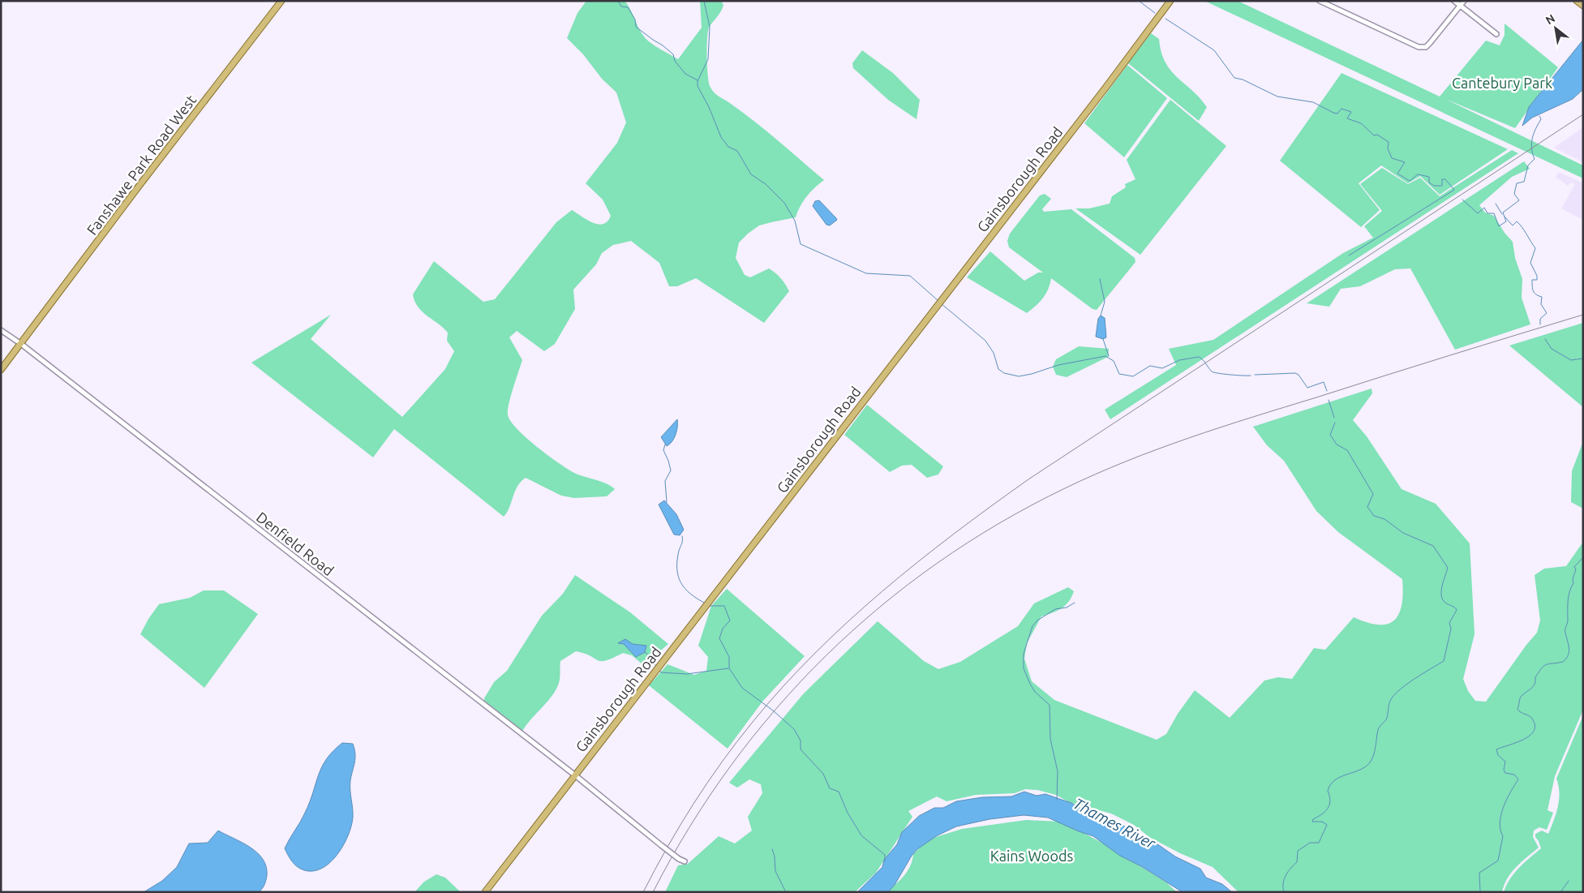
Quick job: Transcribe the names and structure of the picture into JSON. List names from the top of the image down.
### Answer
{
  "streets": {
    "main road": ["Fanshawe Park Road West", "Gainsborough Road"],
    "street": ["Denfield Road"]
  },
  "crossings": [
    ["Fanshawe Park Road West", "Denfield Road"],
    ["Gainsborough Road", "Denfield Road"]
  ],
  "water": ["Thames River"],
  "parks": ["Cantebury Park", "Kains Woods"],
  "north": "top left"
}
